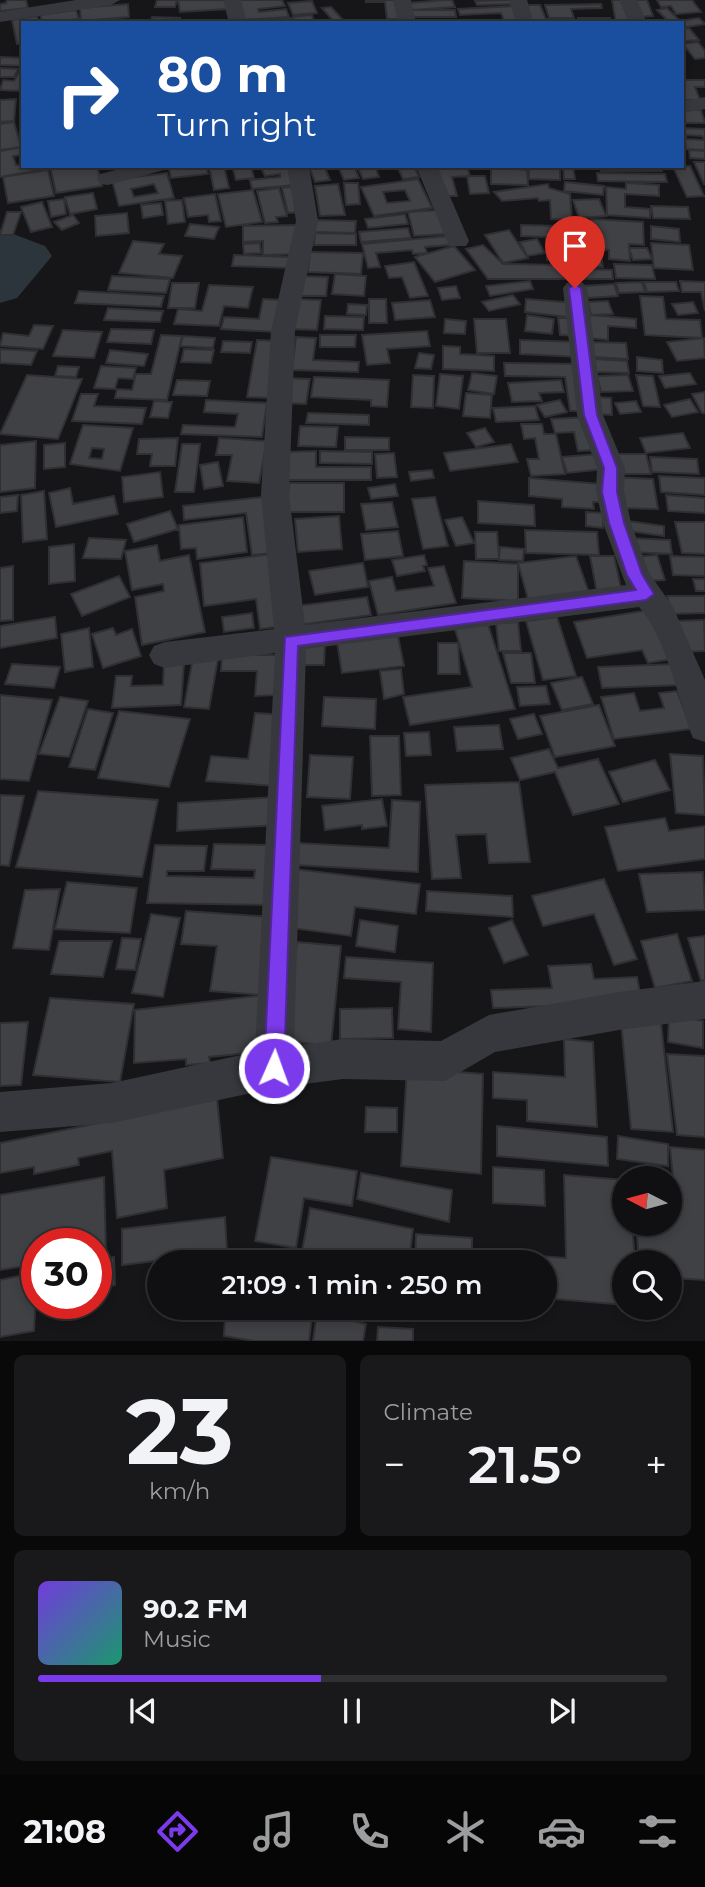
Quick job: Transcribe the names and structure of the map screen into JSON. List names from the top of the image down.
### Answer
{
  "north": "left",
  "page": {
    "turn": ["80 m", "Turn right"],
    "limit": "30",
    "trip": "21:09 · 1 min · 250 m",
    "tile": [
      ["23", "km/h"],
      "Climate"
    ],
    "heat": ["−", "21.5°", "+"],
    "song": ["90.2 FM", "Music"],
    "tabs": "21:08"
  }
}
